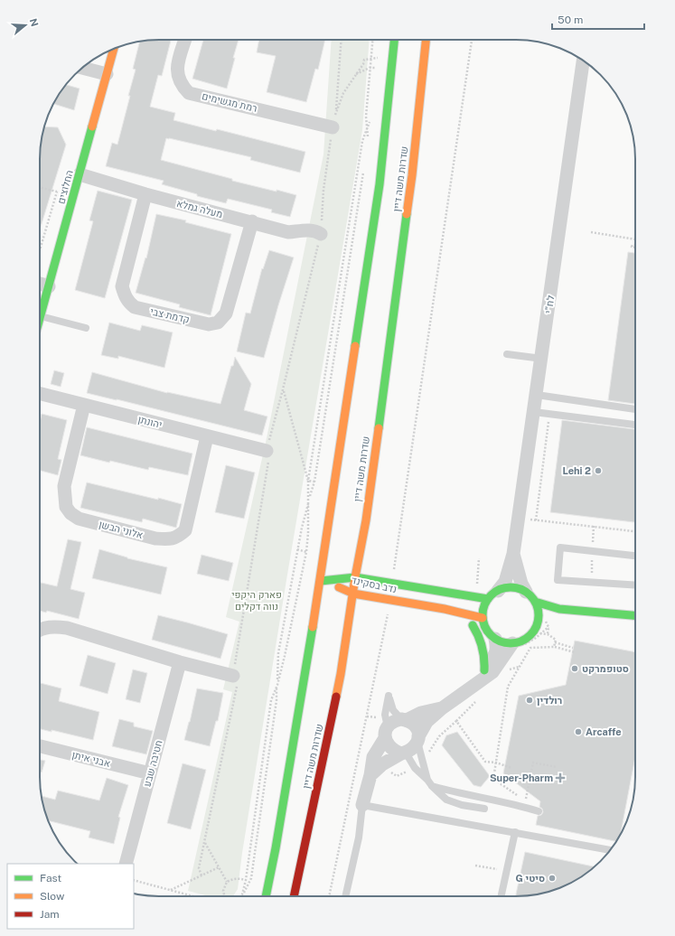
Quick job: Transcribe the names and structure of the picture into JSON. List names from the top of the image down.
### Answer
{
  "streets": {
    "main road": ["שדרות משה דיין", "החלוצים", "נדב בסקינד"],
    "street": [
      "רמת מגשימים",
      "מעלה גמלא",
      "לח\"י",
      "קדמת צבי",
      "יהונתן",
      "אלוני הבשן",
      "אבני איתן",
      "חטיבה שבע"
    ]
  },
  "crossings": [
    ["שדרות משה דיין", "נדב בסקינד"],
    ["החלוצים", "מעלה גמלא"],
    ["מעלה גמלא", "קדמת צבי"],
    ["לח\"י", "נדב בסקינד"],
    ["יהונתן", "אלוני הבשן"],
    ["אבני איתן", "חטיבה שבע"]
  ],
  "parks": ["פארק היקפי נווה דקלים"],
  "places": {
    "other": [
      "Lehi 2",
      "סטופמרקט",
      "רולדין",
      "Arcaffe",
      "G סיטי"
    ],
    "health": ["Super-Pharm"]
  },
  "legend": ["Fast", "Slow", "Jam"],
  "scale_bar": "50 m",
  "north": "right"
}
